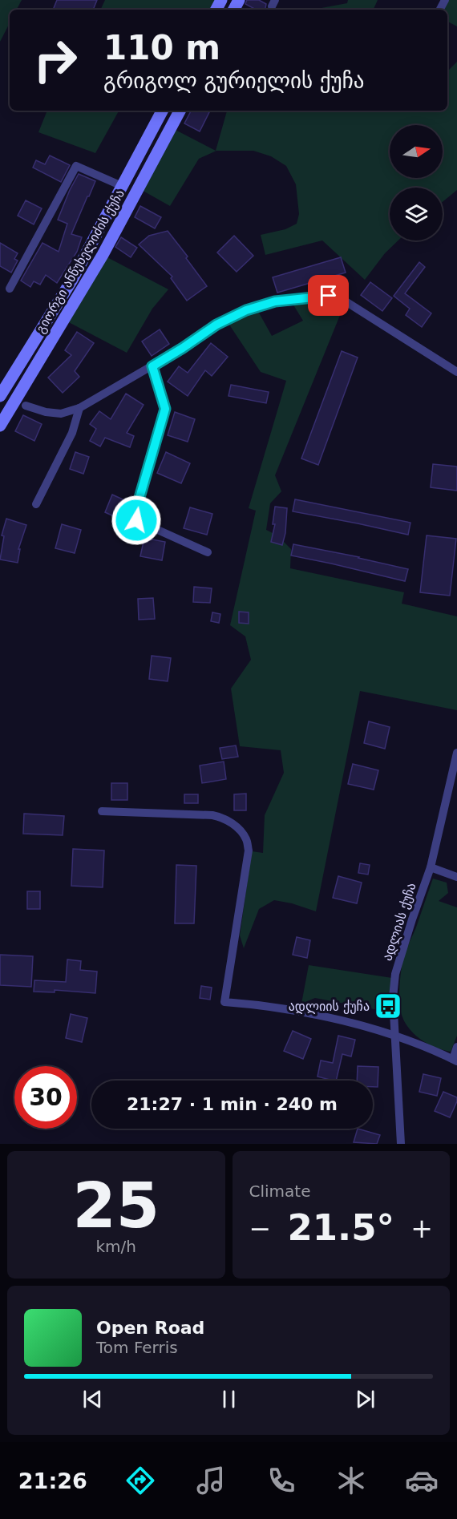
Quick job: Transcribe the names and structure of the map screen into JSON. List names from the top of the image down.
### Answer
{
  "streets": {
    "main road": ["გიორგი ანწუხელიძის ქუჩა"],
    "street": ["ადლიას ქუჩა"]
  },
  "places": {
    "bus stop": ["ადლიის ქუჩა"]
  },
  "north": "right",
  "page": {
    "turn": ["110 m", "გრიგოლ გურიელის ქუჩა"],
    "limit": "30",
    "trip": "21:27 · 1 min · 240 m",
    "tile": [
      ["25", "km/h"],
      "Climate"
    ],
    "heat": ["−", "21.5°", "+"],
    "song": ["Open Road", "Tom Ferris"],
    "tabs": "21:26"
  }
}
